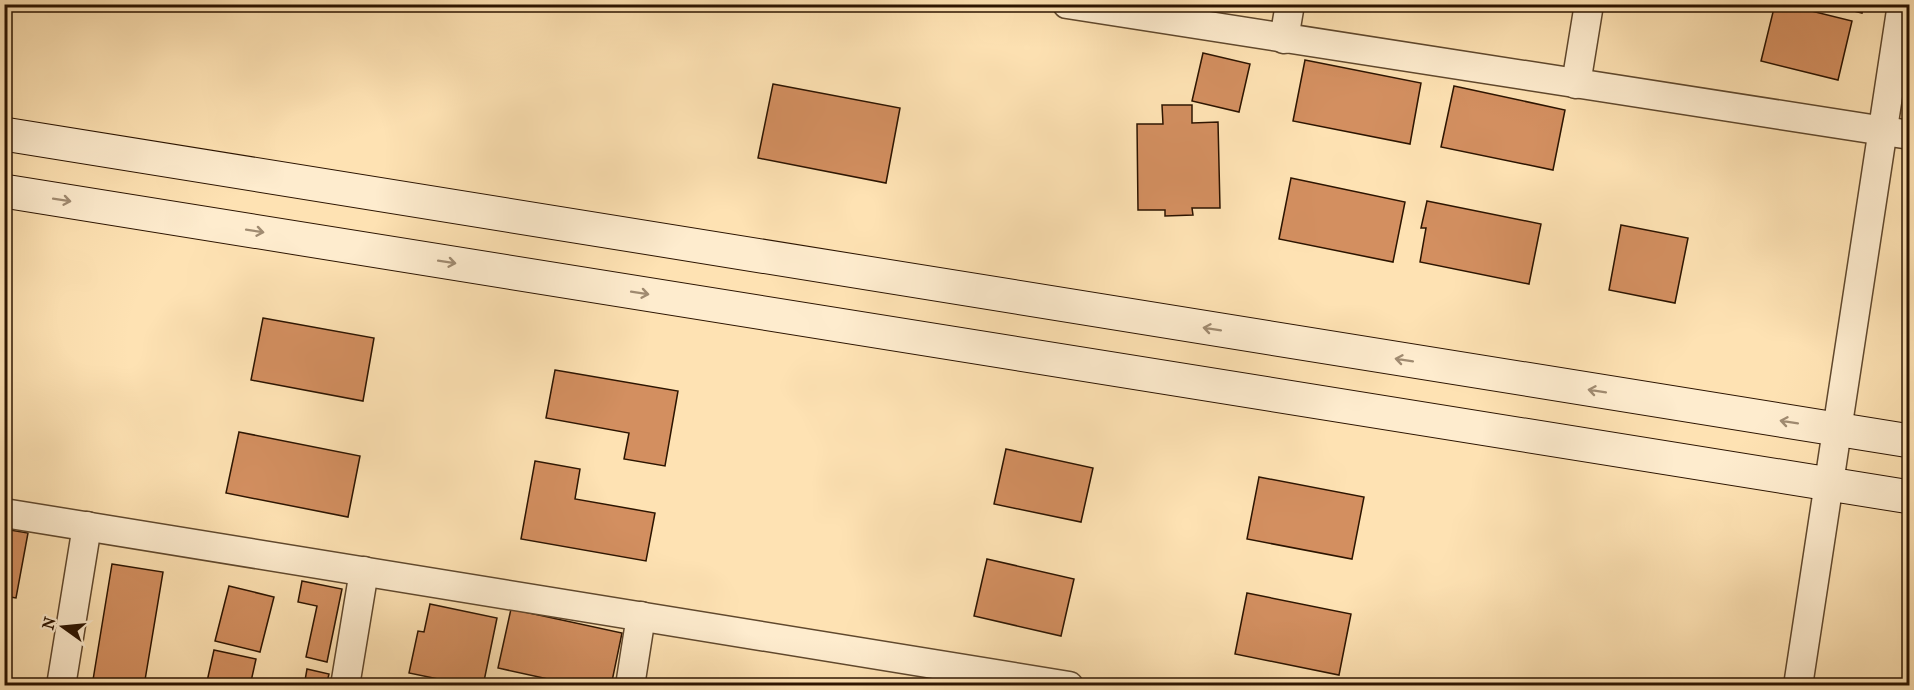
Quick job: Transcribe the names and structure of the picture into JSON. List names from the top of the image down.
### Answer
{
  "north": "left"
}
